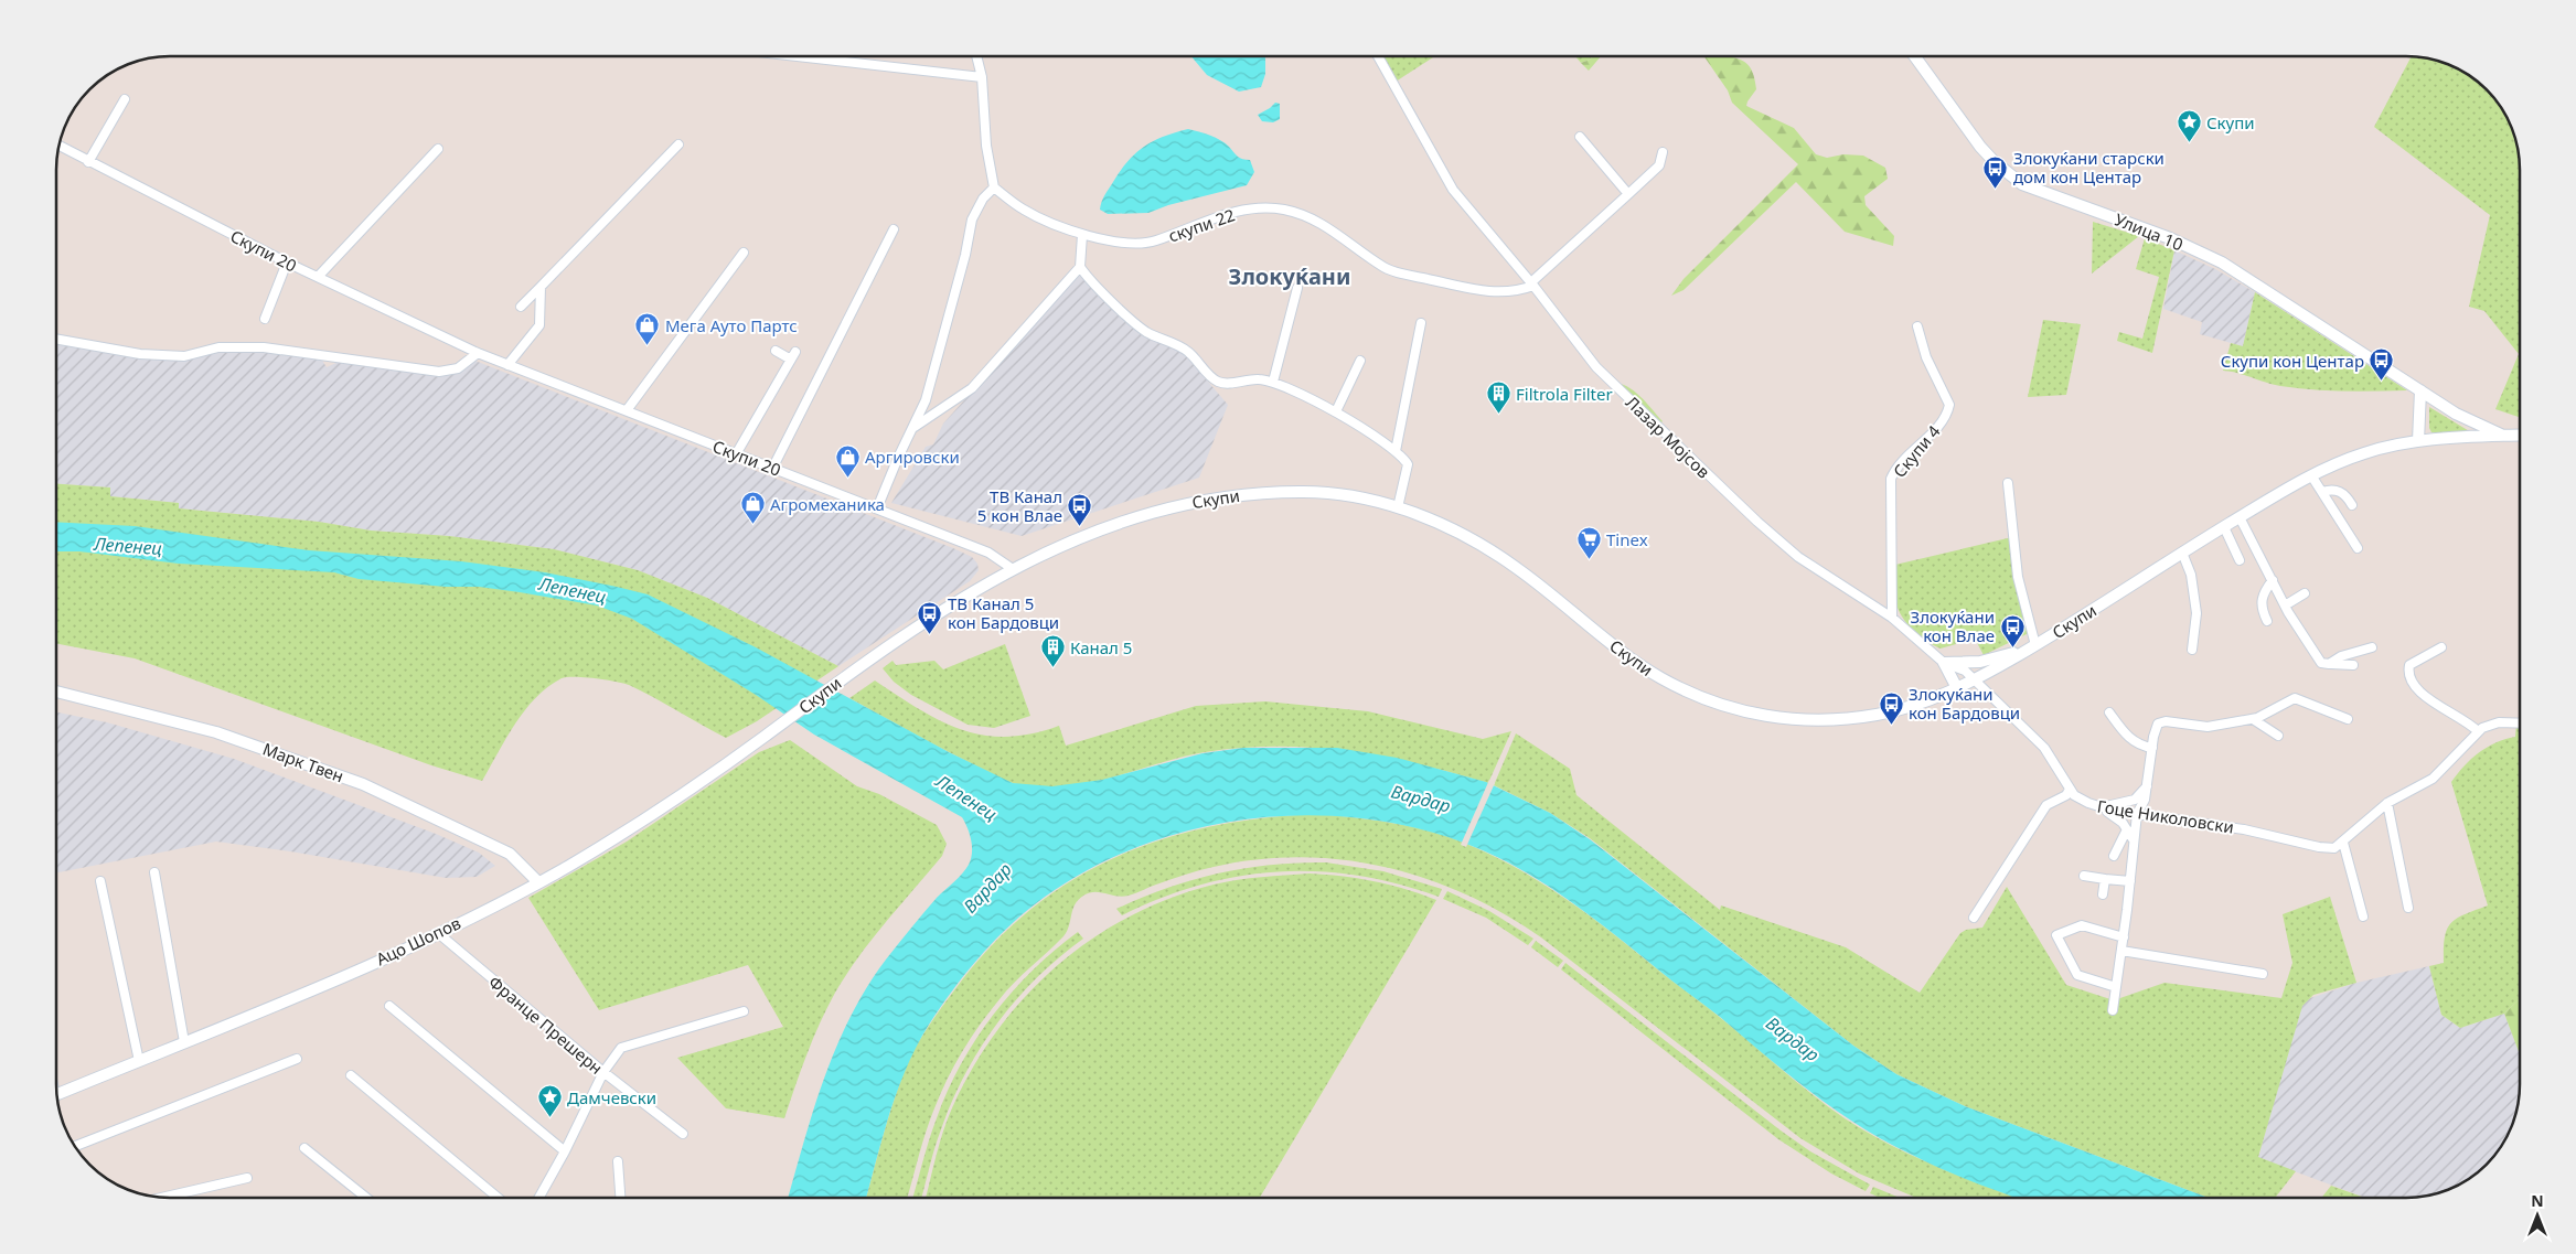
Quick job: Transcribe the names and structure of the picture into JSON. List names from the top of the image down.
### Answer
{
  "streets": {
    "street": [
      "скупи 22",
      "Улица 10",
      "Скупи 20",
      "Лазар Мојсов",
      "Cкупи 4",
      "Скупи",
      "Марк Твен",
      "Гоце Николовски",
      "Ацо Шопов",
      "Франце Прешерн"
    ]
  },
  "crossings": [
    ["скупи 22", "Лазар Мојсов"],
    ["Улица 10", "Скупи"],
    ["Скупи 20", "Скупи"],
    ["Лазар Мојсов", "Cкупи 4"],
    ["Лазар Мојсов", "Скупи"],
    ["Лазар Мојсов", "Гоце Николовски"],
    ["Скупи", "Гоце Николовски"],
    ["Скупи", "Ацо Шопов"],
    ["Марк Твен", "Ацо Шопов"],
    ["Ацо Шопов", "Франце Прешерн"]
  ],
  "districts": ["Злокуќани"],
  "water": ["Лепенец", "Вардар"],
  "places": {
    "place": ["Скупи", "Дамчевски"],
    "bus stop": [
      "Злокуќани старски дом кон Центар",
      "Скупи кон Центар",
      "ТВ Канал 5 кон Влае",
      "ТВ Канал 5 кон Бардовци",
      "Злокуќани кон Влае",
      "Злокуќани кон Бардовци"
    ],
    "shop": ["Мега Ауто Партс", "Аргировски", "Агромеханика"],
    "building": ["Filtrola Filter", "Канал 5"],
    "supermarket": ["Tinex"]
  },
  "north": "top"
}
